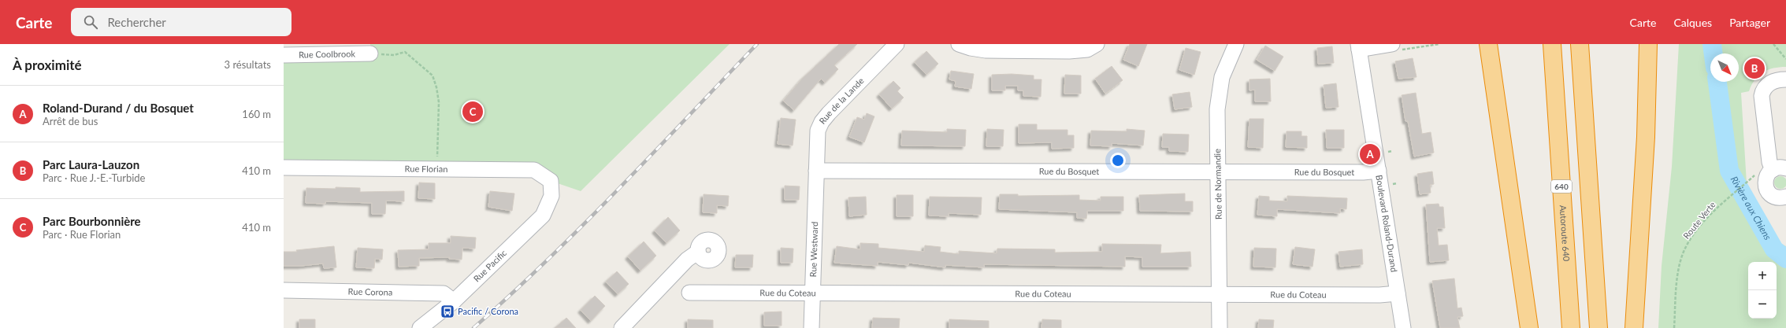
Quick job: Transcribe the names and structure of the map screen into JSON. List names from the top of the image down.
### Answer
{
  "streets": {
    "highway": ["640", "Autoroute 640"],
    "street": [
      "Rue Coolbrook",
      "Rue de la Lande",
      "Rue Florian",
      "Rue du Bosquet",
      "Rue de Normandie",
      "Boulevard Roland-Durand",
      "Rue Westward",
      "Rue Pacific",
      "Rue Corona",
      "Rue du Coteau"
    ],
    "path": ["Route Verte"]
  },
  "crossings": [
    ["Rue de la Lande", "Rue du Bosquet"],
    ["Rue de la Lande", "Rue Westward"],
    ["Rue Florian", "Rue Pacific"],
    ["Rue du Bosquet", "Rue de Normandie"],
    ["Rue du Bosquet", "Boulevard Roland-Durand"],
    ["Rue du Bosquet", "Rue Westward"],
    ["Rue de Normandie", "Rue du Coteau"],
    ["Boulevard Roland-Durand", "Rue du Coteau"],
    ["Rue Westward", "Rue du Coteau"],
    ["Rue Pacific", "Rue Corona"]
  ],
  "water": ["Rivière aux Chiens"],
  "places": {
    "bus stop": ["Pacific / Corona"]
  },
  "north": "bottom right",
  "page": {
    "header": "Carte",
    "search": "Rechercher",
    "nav": ["Carte", "Calques", "Partager"],
    "heading": ["À proximité", "3 résultats"],
    "pins": ["B", "C", "A"],
    "list": [
      {
        "mark": "A",
        "name": "Roland-Durand / du Bosquet",
        "note": "Arrêt de bus",
        "value": "160 m"
      },
      {
        "mark": "B",
        "name": "Parc Laura-Lauzon",
        "note": "Parc · Rue J.-E.-Turbide",
        "value": "410 m"
      },
      {
        "mark": "C",
        "name": "Parc Bourbonnière",
        "note": "Parc · Rue Florian",
        "value": "410 m"
      }
    ],
    "map_buttons": ["+", "−"]
  }
}
